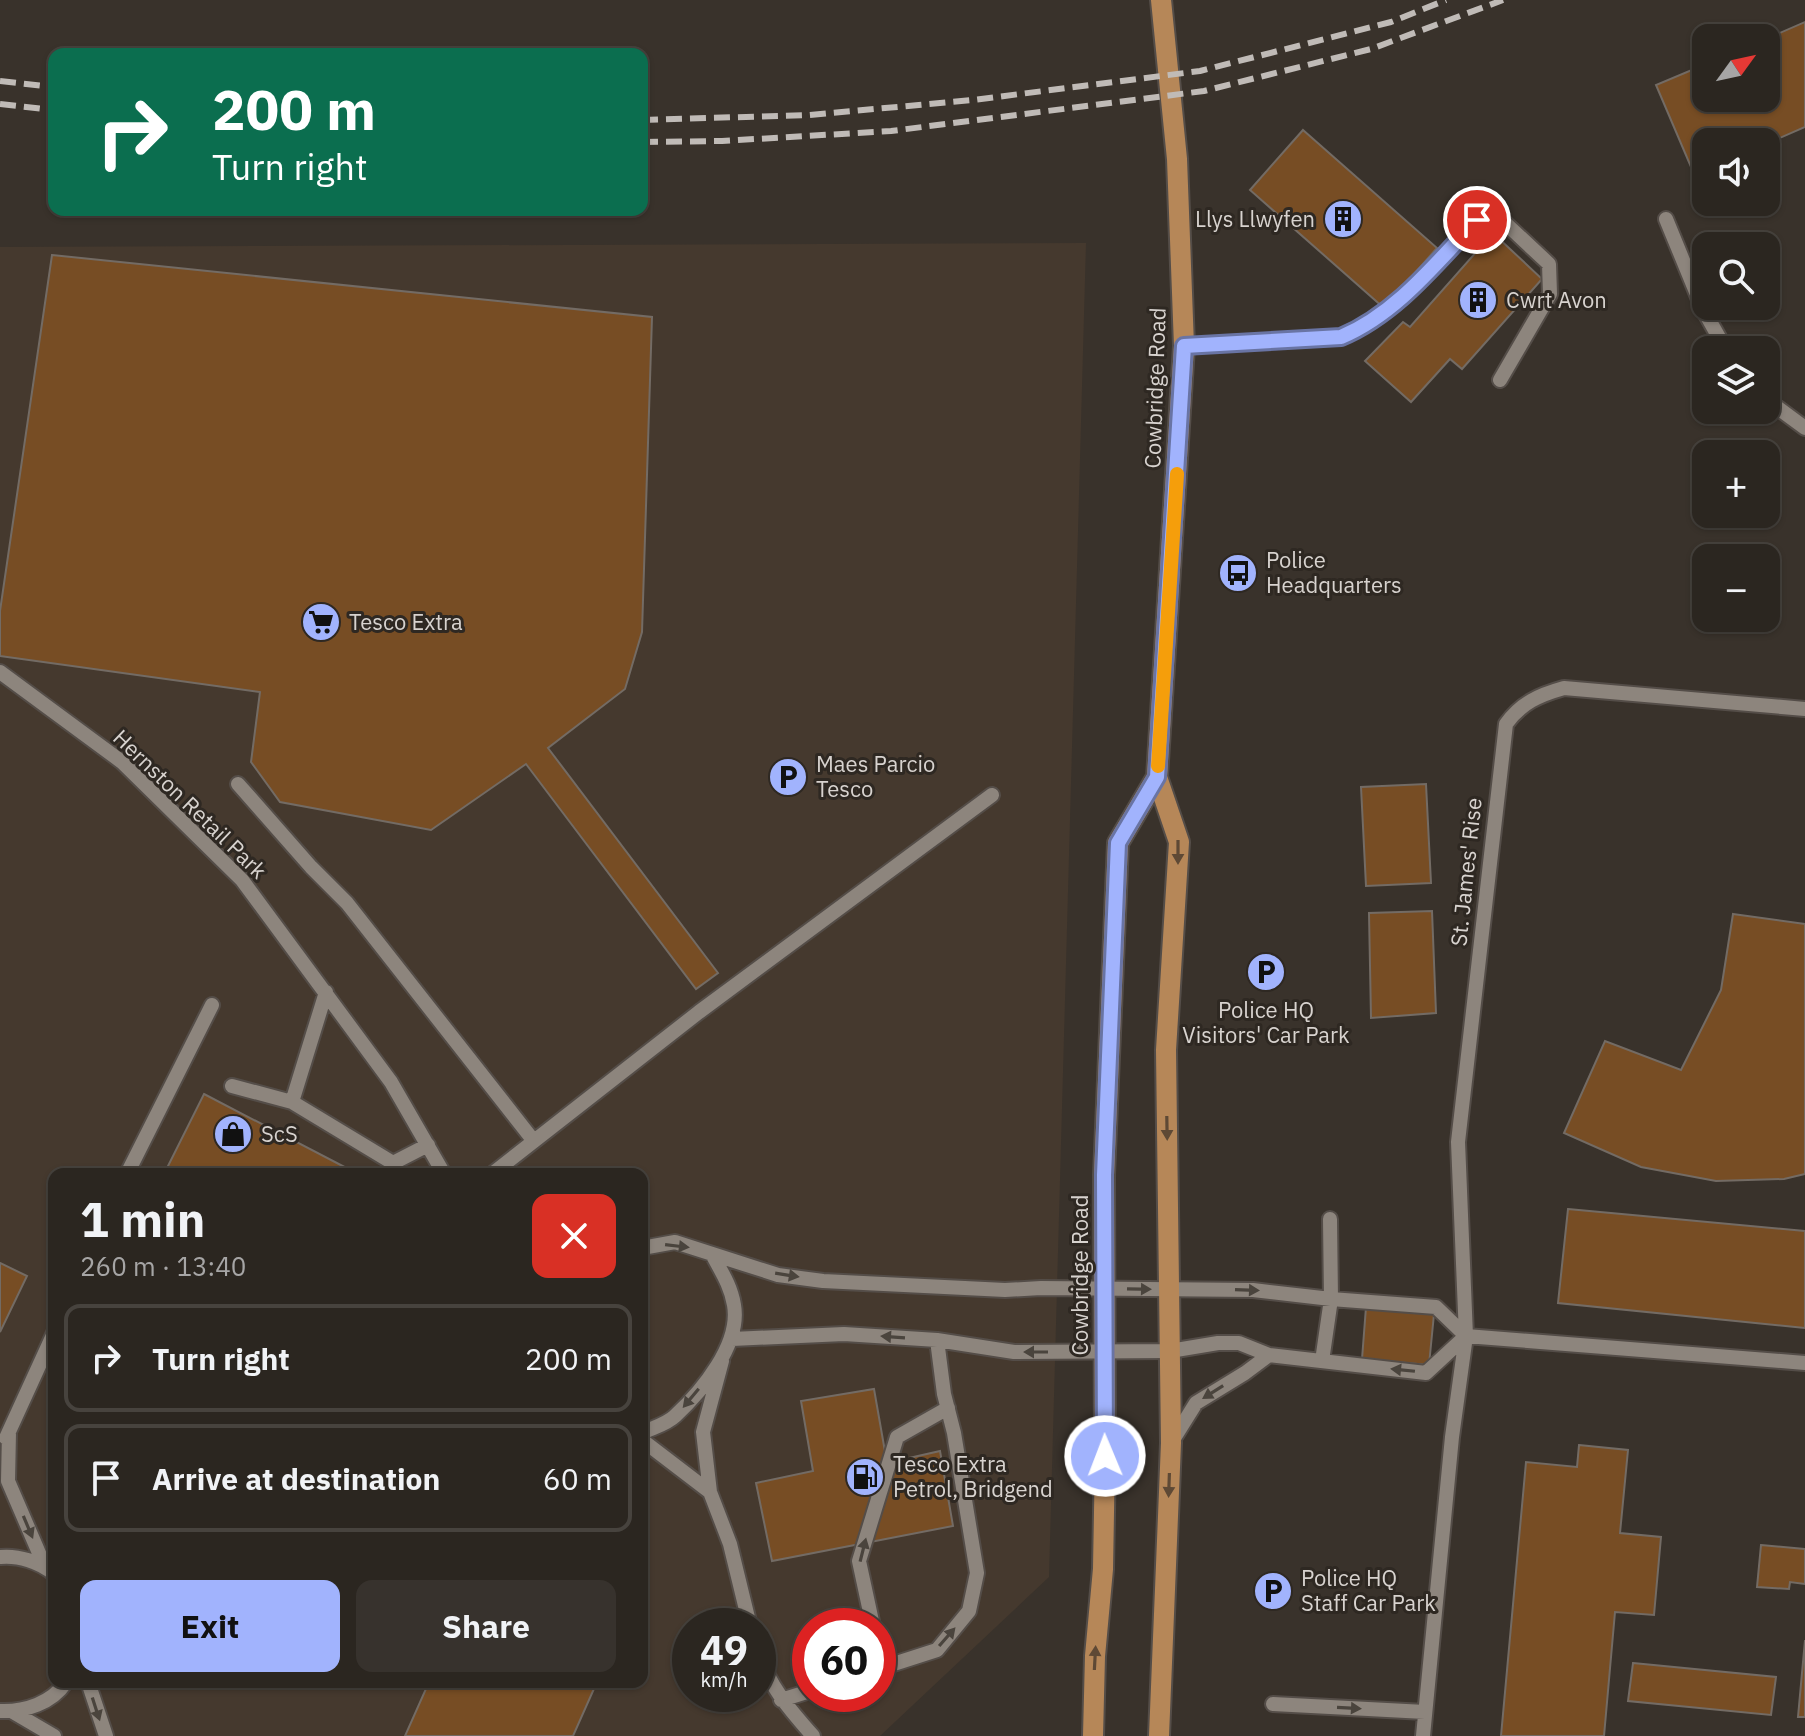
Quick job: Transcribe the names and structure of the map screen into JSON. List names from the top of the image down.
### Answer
{
  "streets": {
    "main road": ["Cowbridge Road"],
    "street": ["Hernston Retail Park", "St. James' Rise"]
  },
  "places": {
    "building": ["Llys Llwyfen", "Cwrt Avon"],
    "bus stop": ["Police Headquarters"],
    "supermarket": ["Tesco Extra"],
    "parking": ["Maes Parcio Tesco", "Police HQ Visitors' Car Park", "Police HQ Staff Car Park"],
    "shop": ["ScS"],
    "fuel station": ["Tesco Extra Petrol, Bridgend"]
  },
  "north": "top right",
  "page": {
    "map_buttons": ["+", "−"],
    "turn": ["200 m", "Turn right"],
    "heading": ["1 min", "260 m · 13:40"],
    "list": [
      {
        "name": "Turn right",
        "value": "200 m"
      },
      {
        "name": "Arrive at destination",
        "value": "60 m"
      }
    ],
    "buttons": ["Exit", "Share"],
    "speed": "49 km/h",
    "limit": "60"
  }
}
